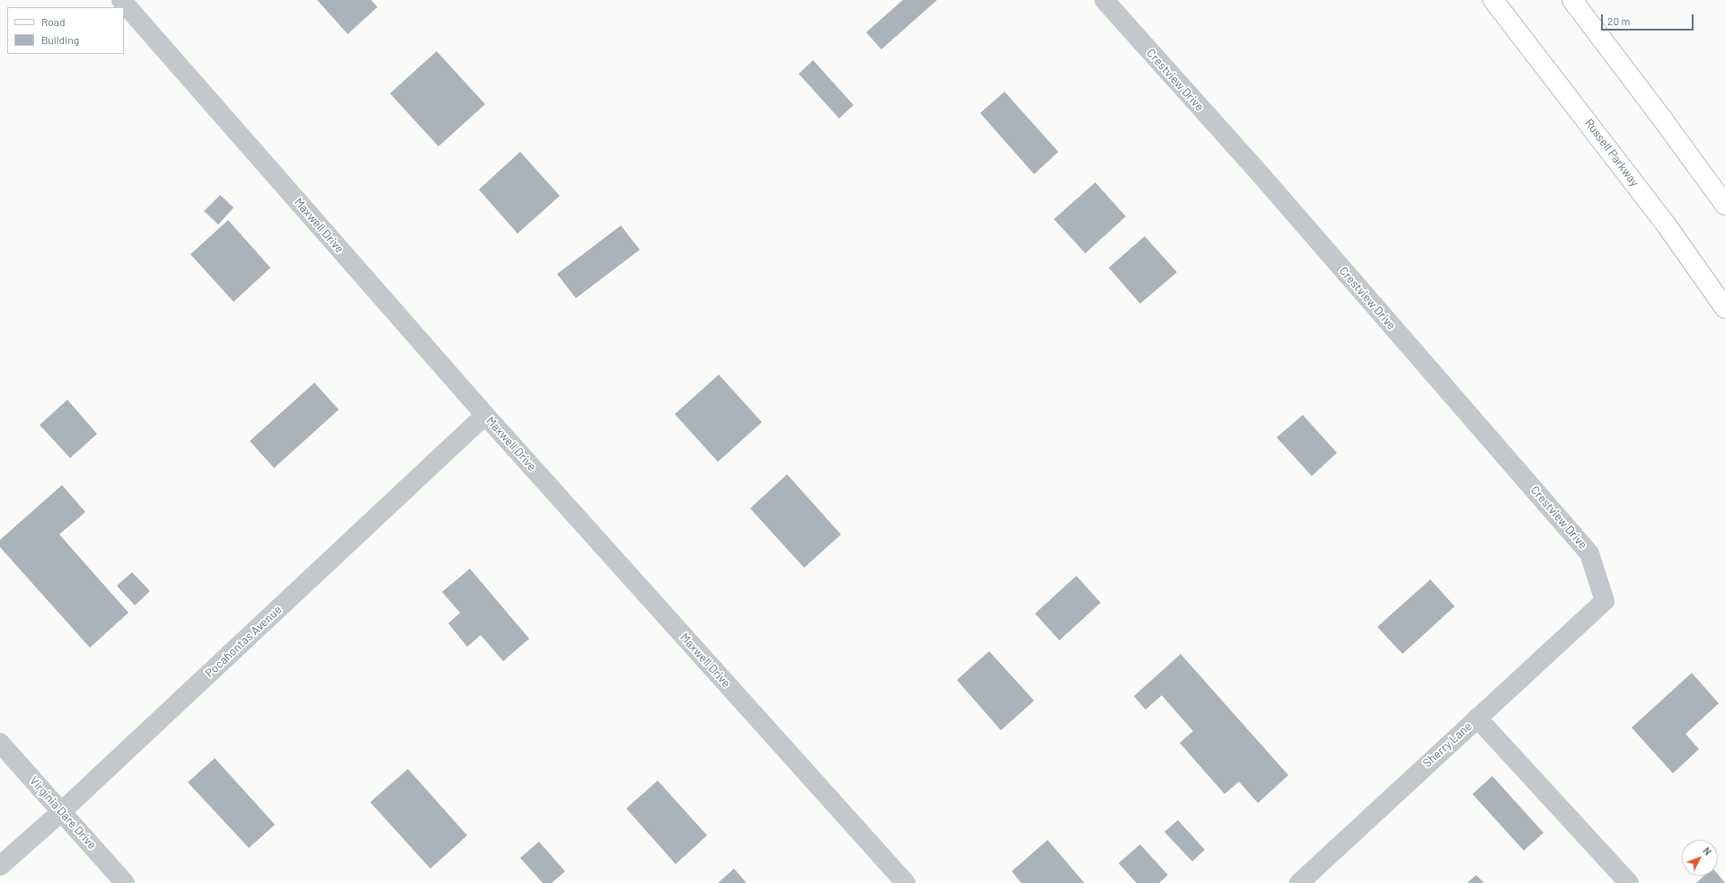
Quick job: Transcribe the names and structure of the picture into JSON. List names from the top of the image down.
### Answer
{
  "streets": {
    "main road": ["Russell Parkway"],
    "street": [
      "Crestview Drive",
      "Maxwell Drive",
      "Pocahontas Avenue",
      "Sherry Lane",
      "Virginia Dare Drive"
    ]
  },
  "crossings": [
    ["Crestview Drive", "Sherry Lane"],
    ["Maxwell Drive", "Pocahontas Avenue"],
    ["Pocahontas Avenue", "Virginia Dare Drive"]
  ],
  "legend": ["Road", "Building"],
  "scale_bar": "20 m",
  "north": "top right"
}
